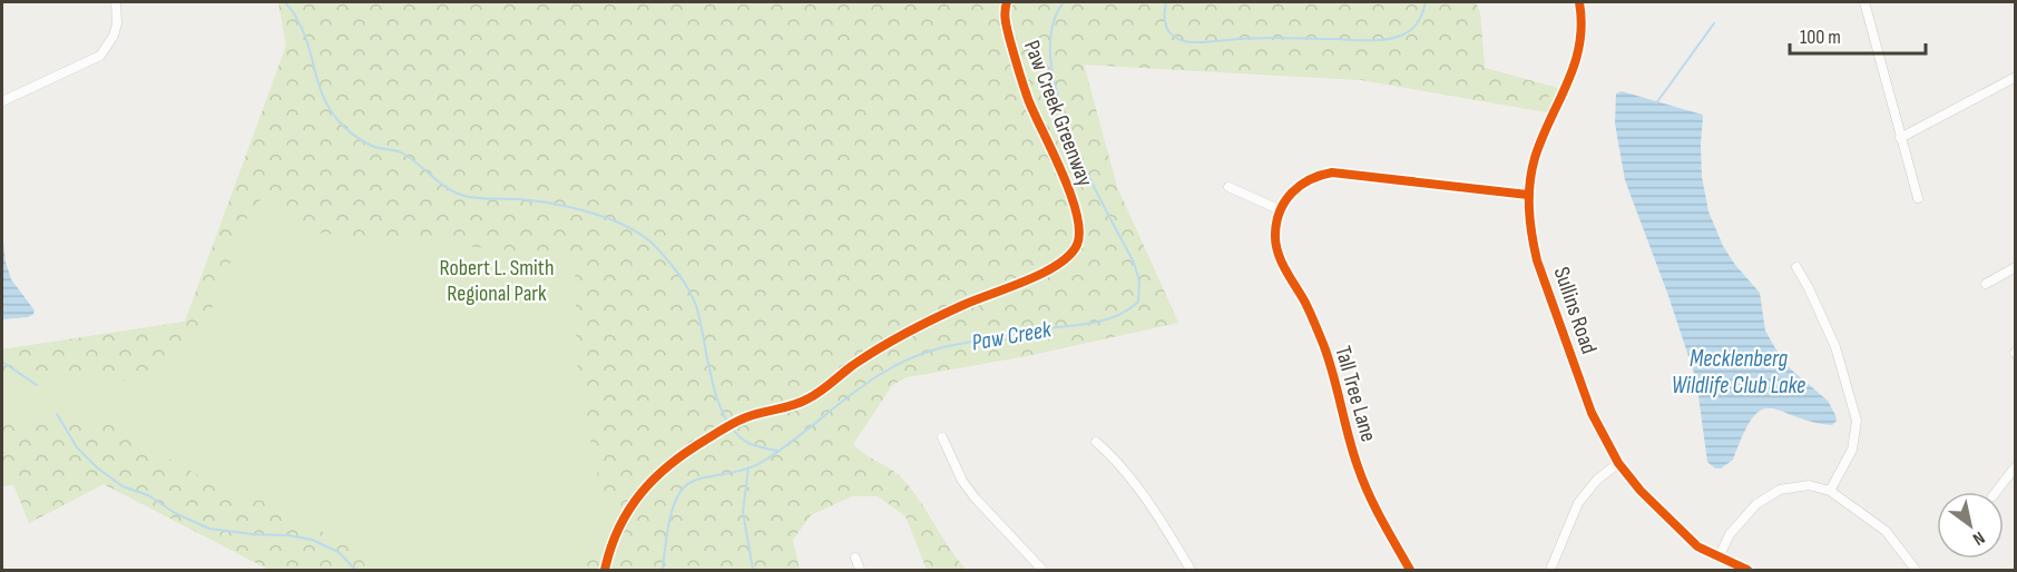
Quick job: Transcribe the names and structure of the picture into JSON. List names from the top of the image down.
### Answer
{
  "streets": {
    "street": ["Sullins Road", "Tall Tree Lane"],
    "cycle path": ["Paw Creek Greenway"]
  },
  "water": ["Paw Creek", "Mecklenberg Wildlife Club Lake"],
  "parks": ["Robert L. Smith Regional Park"],
  "scale_bar": "100 m",
  "north": "bottom right"
}
